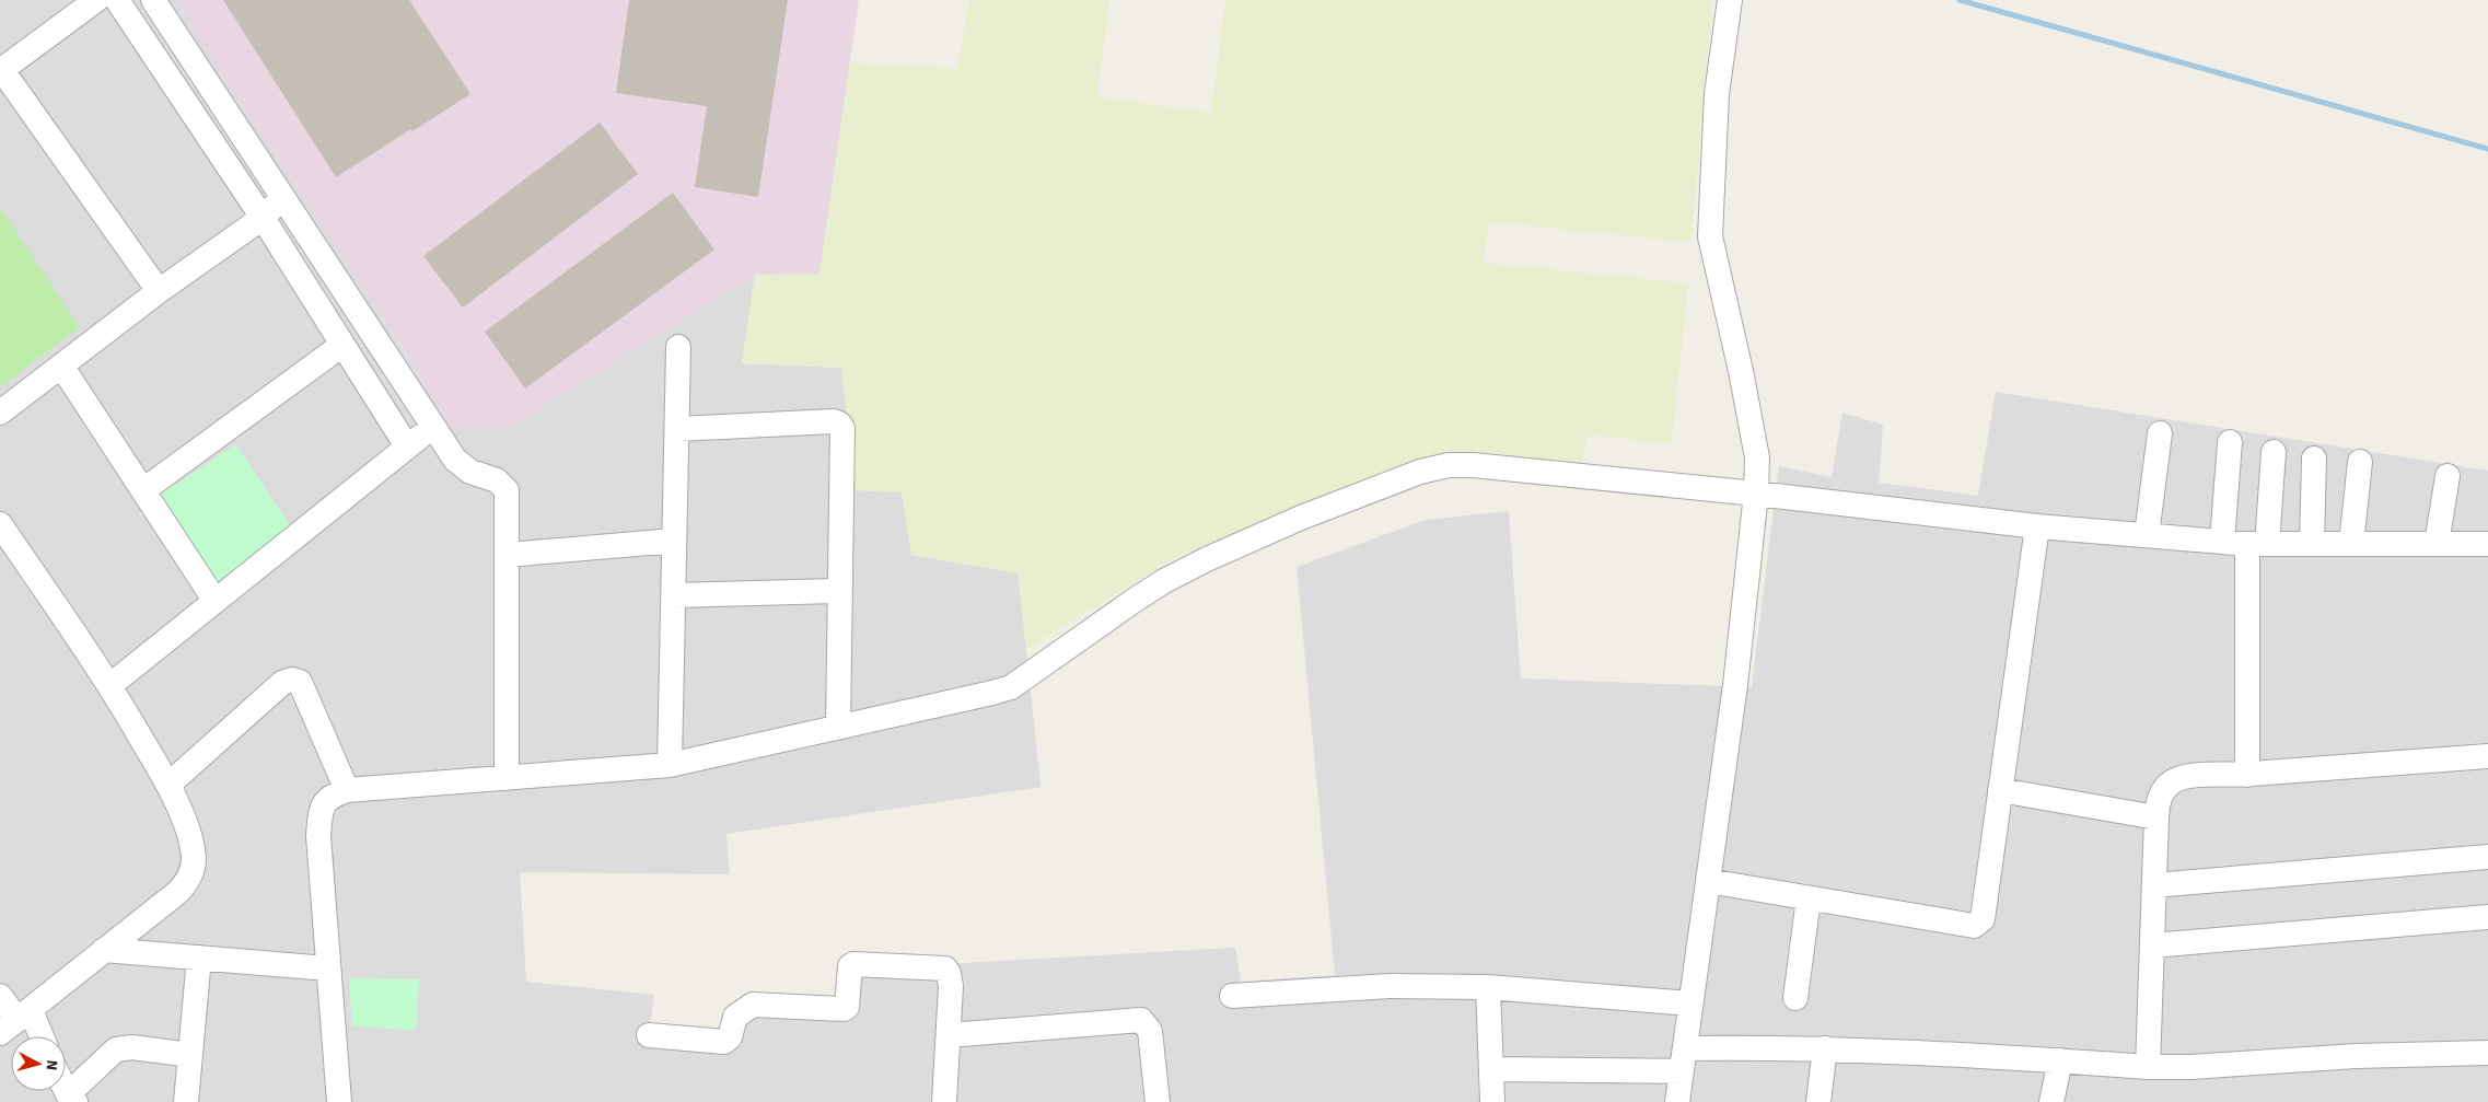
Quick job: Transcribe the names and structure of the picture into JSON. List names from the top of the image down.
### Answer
{
  "north": "right"
}
